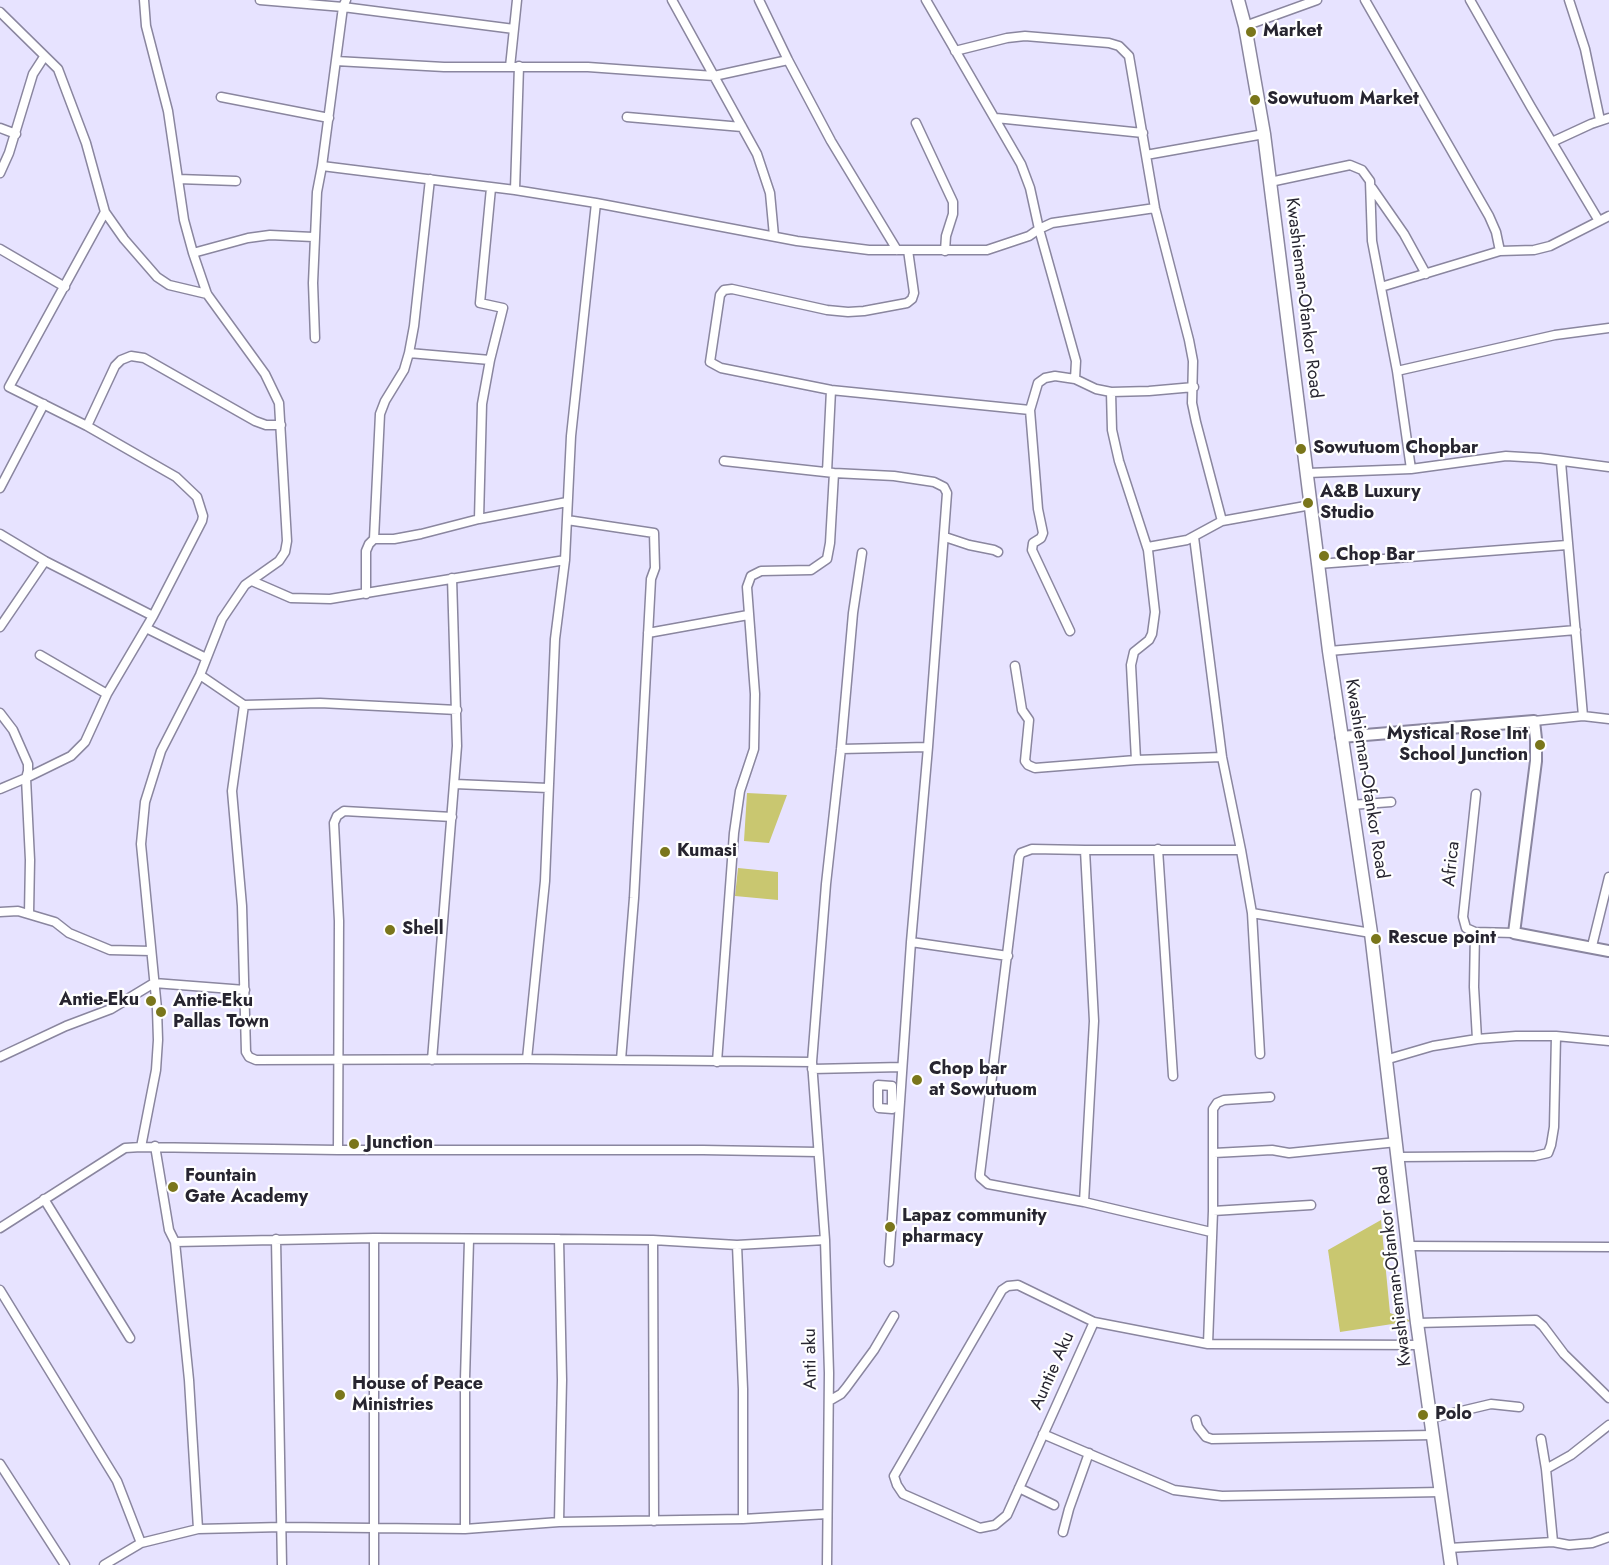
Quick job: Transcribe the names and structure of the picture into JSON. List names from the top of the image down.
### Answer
{
  "streets": {
    "main road": ["Kwashieman-Ofankor Road"],
    "street": ["Africa", "Anti aku", "Auntie Aku"]
  },
  "places": [
    "Market",
    "Sowutuom Market",
    "Sowutuom Chopbar",
    "A&B Luxury Studio",
    "Chop Bar",
    "Mystical Rose Int School Junction",
    "Kumasi",
    "Shell",
    "Rescue point",
    "Antie-Eku",
    "Antie-Eku Pallas Town",
    "Chop bar at Sowutuom",
    "Junction",
    "Fountain Gate Academy",
    "Lapaz community pharmacy",
    "House of Peace Ministries",
    "Polo"
  ]
}
